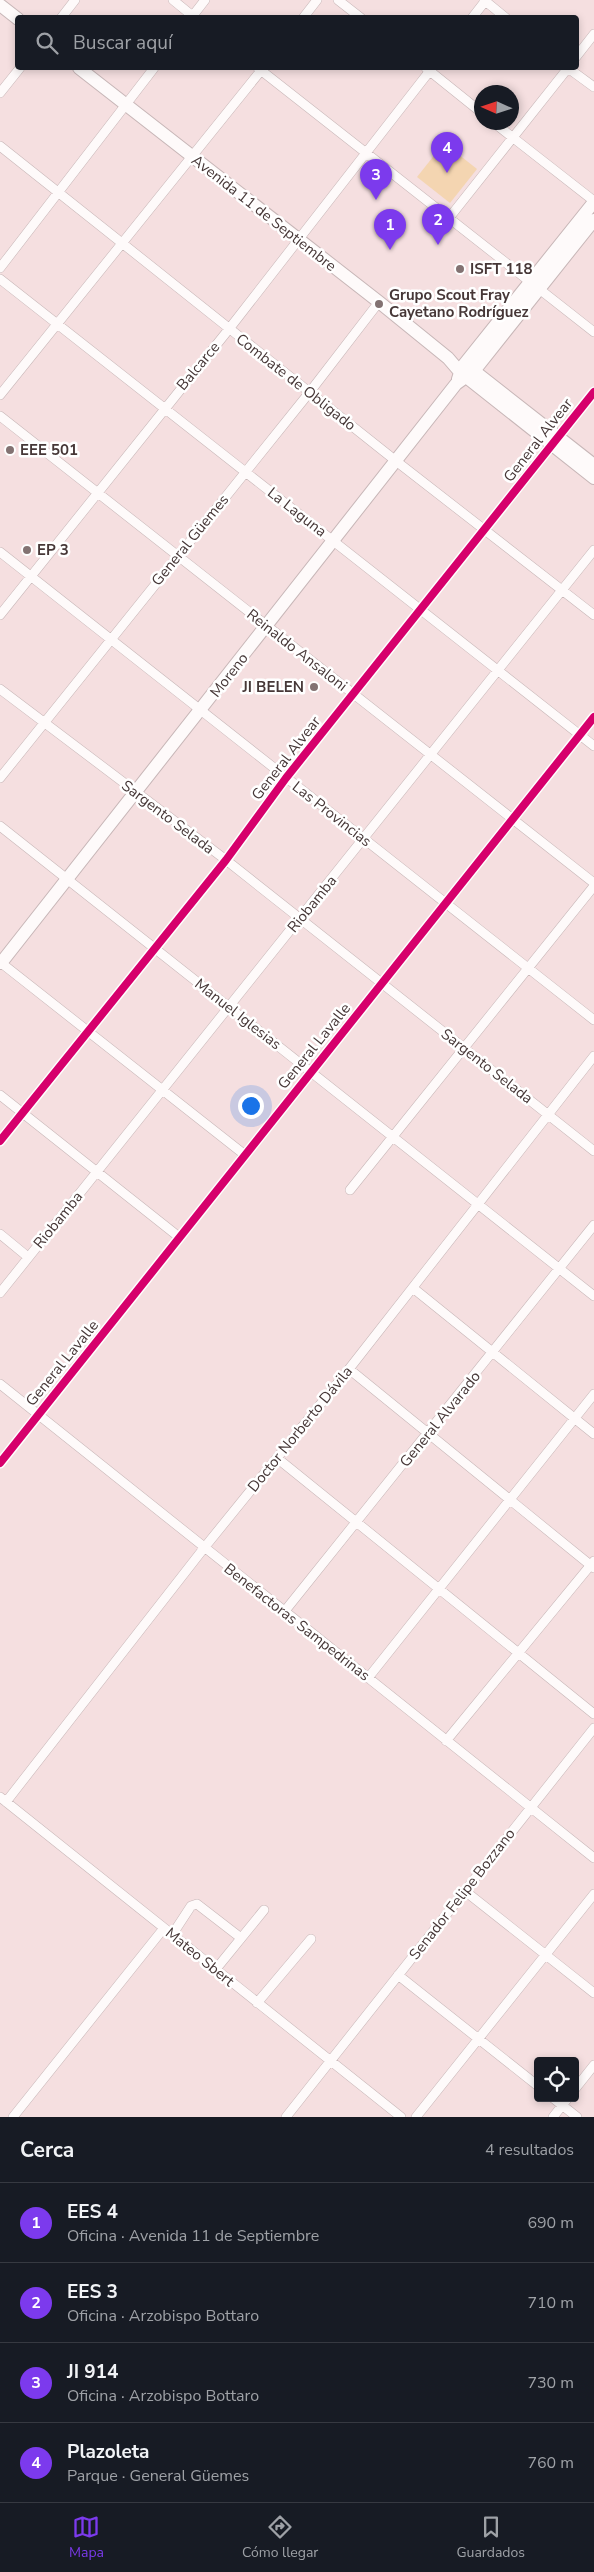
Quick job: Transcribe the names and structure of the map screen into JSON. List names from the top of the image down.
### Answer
{
  "streets": {
    "main road": ["Avenida 11 de Septiembre", "Moreno"],
    "street": [
      "Balcarce",
      "Combate de Obligado",
      "General Alvear",
      "La Laguna",
      "General Güemes",
      "Reinaldo Ansaloni",
      "Las Provincias",
      "Sargento Selada",
      "Riobamba",
      "Manuel Iglesias",
      "General Lavalle",
      "General Alvarado",
      "Doctor Norberto Dávila",
      "Benefactoras Sampedrinas",
      "Senador Felipe Bozzano",
      "Mateo Sbert"
    ]
  },
  "crossings": [
    ["Avenida 11 de Septiembre", "Balcarce"],
    ["Avenida 11 de Septiembre", "General Alvear"],
    ["Avenida 11 de Septiembre", "General Güemes"],
    ["Avenida 11 de Septiembre", "Moreno"],
    ["Balcarce", "Combate de Obligado"],
    ["Balcarce", "La Laguna"],
    ["Balcarce", "Reinaldo Ansaloni"],
    ["Balcarce", "Las Provincias"],
    ["Combate de Obligado", "General Alvear"],
    ["Combate de Obligado", "General Güemes"],
    ["Combate de Obligado", "Moreno"],
    ["Combate de Obligado", "Riobamba"],
    ["General Alvear", "La Laguna"],
    ["General Alvear", "Reinaldo Ansaloni"],
    ["General Alvear", "Las Provincias"],
    ["General Alvear", "Sargento Selada"],
    ["General Alvear", "Manuel Iglesias"],
    ["La Laguna", "General Güemes"],
    ["La Laguna", "Moreno"],
    ["La Laguna", "Riobamba"],
    ["La Laguna", "General Lavalle"],
    ["General Güemes", "Reinaldo Ansaloni"],
    ["General Güemes", "Las Provincias"],
    ["General Güemes", "Sargento Selada"],
    ["Reinaldo Ansaloni", "Moreno"],
    ["Reinaldo Ansaloni", "Riobamba"],
    ["Reinaldo Ansaloni", "General Lavalle"],
    ["Moreno", "Las Provincias"],
    ["Moreno", "Sargento Selada"],
    ["Moreno", "Manuel Iglesias"],
    ["Las Provincias", "Riobamba"],
    ["Las Provincias", "General Lavalle"],
    ["Sargento Selada", "Riobamba"],
    ["Sargento Selada", "General Lavalle"],
    ["Sargento Selada", "Doctor Norberto Dávila"],
    ["Riobamba", "Manuel Iglesias"],
    ["Manuel Iglesias", "General Lavalle"],
    ["Manuel Iglesias", "General Alvarado"],
    ["Manuel Iglesias", "Doctor Norberto Dávila"],
    ["General Lavalle", "Benefactoras Sampedrinas"],
    ["General Alvarado", "Benefactoras Sampedrinas"],
    ["Doctor Norberto Dávila", "Benefactoras Sampedrinas"],
    ["Doctor Norberto Dávila", "Mateo Sbert"],
    ["Benefactoras Sampedrinas", "Senador Felipe Bozzano"],
    ["Senador Felipe Bozzano", "Mateo Sbert"]
  ],
  "places": [
    "ISFT 118",
    "Grupo Scout Fray Cayetano Rodríguez",
    "EEE 501",
    "EP 3",
    "JI BELEN"
  ],
  "north": "left",
  "page": {
    "search": "Buscar aquí",
    "pins": [
      "4",
      "3",
      "2",
      "1"
    ],
    "heading": ["Cerca", "4 resultados"],
    "list": [
      {
        "mark": "1",
        "name": "EES 4",
        "note": "Oficina · Avenida 11 de Septiembre",
        "value": "690 m"
      },
      {
        "mark": "2",
        "name": "EES 3",
        "note": "Oficina · Arzobispo Bottaro",
        "value": "710 m"
      },
      {
        "mark": "3",
        "name": "JI 914",
        "note": "Oficina · Arzobispo Bottaro",
        "value": "730 m"
      },
      {
        "mark": "4",
        "name": "Plazoleta",
        "note": "Parque · General Güemes",
        "value": "760 m"
      }
    ],
    "nav": ["Mapa", "Cómo llegar", "Guardados"]
  }
}
